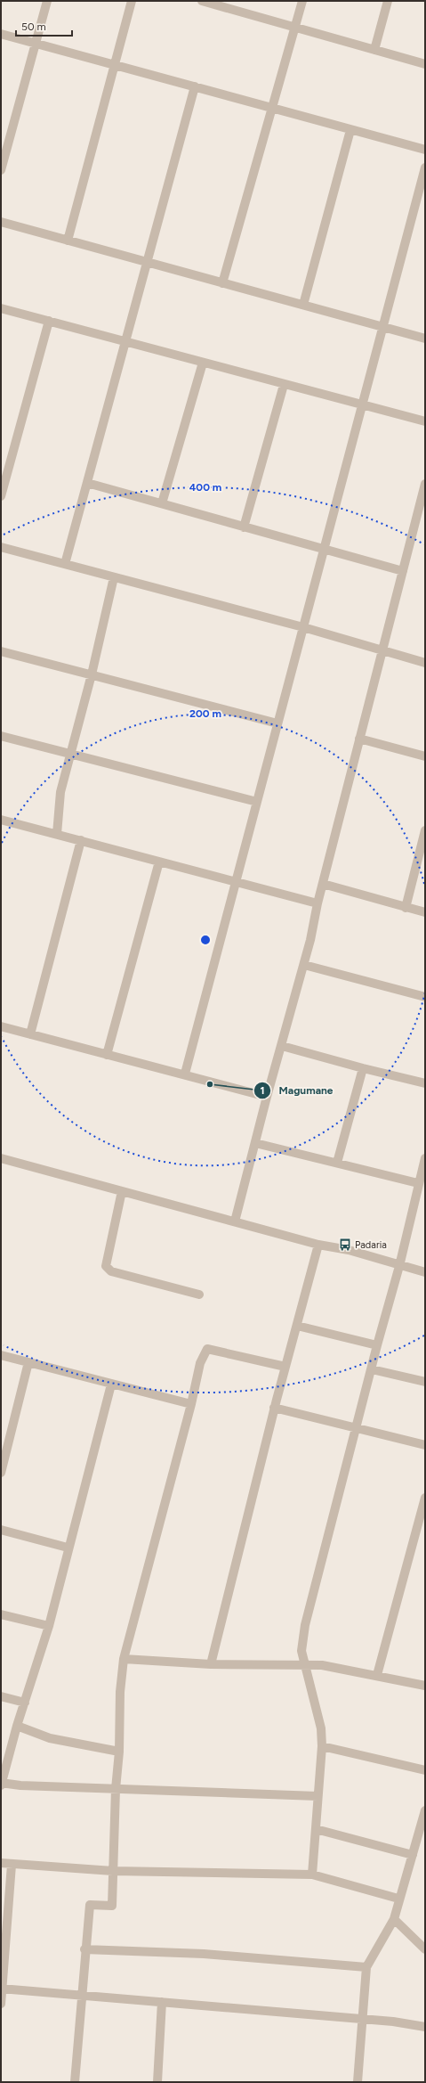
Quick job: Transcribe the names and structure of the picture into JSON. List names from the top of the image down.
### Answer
{
  "places": {
    "other": ["Magumane"],
    "bus stop": ["Padaria"]
  },
  "scale_bar": "50 m",
  "rings": ["400 m", "200 m"]
}
